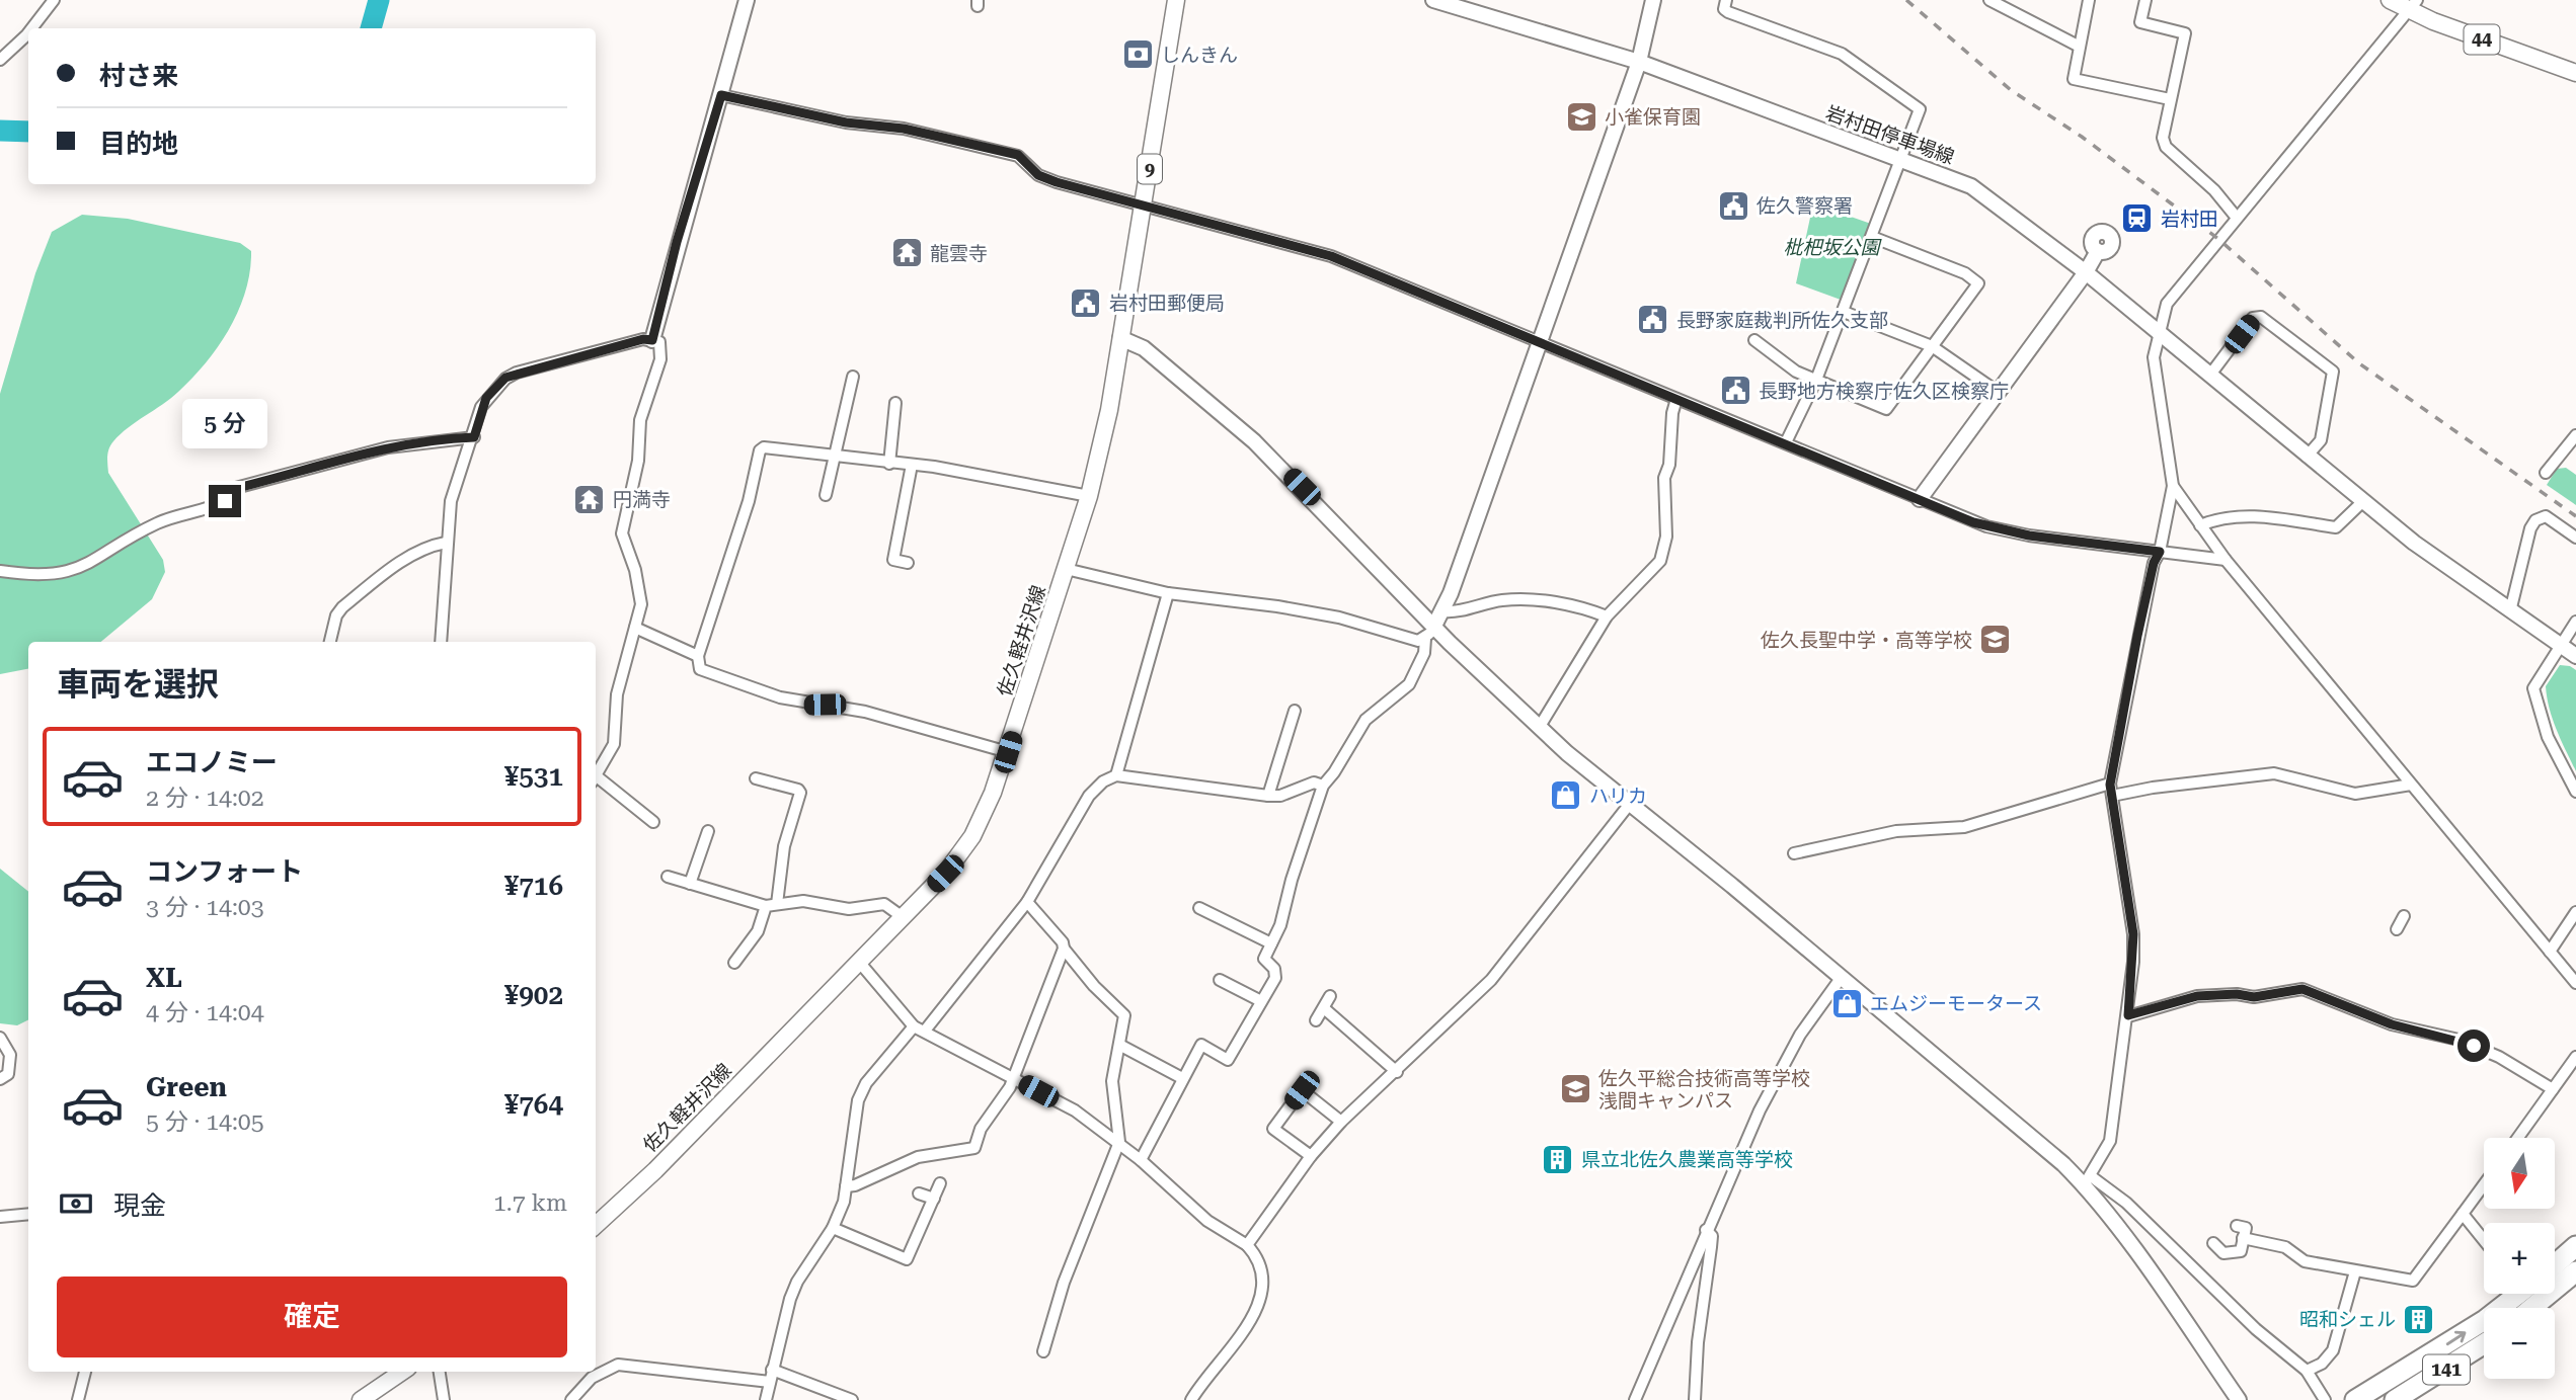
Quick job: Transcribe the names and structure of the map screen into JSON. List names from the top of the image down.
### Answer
{
  "streets": {
    "highway": ["141"],
    "main road": ["44", "9", "佐久軽井沢線"],
    "street": ["岩村田停車場線"]
  },
  "parks": ["枇杷坂公園"],
  "places": {
    "bank": ["しんきん"],
    "school or university": ["小雀保育園", "佐久長聖中学・高等学校", "佐久平総合技術高等学校 浅間キャンパス"],
    "public building": [
      "佐久警察署",
      "岩村田郵便局",
      "長野家庭裁判所佐久支部",
      "長野地方検察庁佐久区検察庁"
    ],
    "station": ["岩村田"],
    "temple": ["龍雲寺", "円満寺"],
    "shop": ["ハリカ", "エムジーモータース"],
    "building": ["県立北佐久農業高等学校", "昭和シェル"]
  },
  "north": "bottom",
  "page": {
    "banner": ["村さ来", "目的地"],
    "bubble": "5 分",
    "heading": "車両を選択",
    "list": [
      {
        "name": "エコノミー",
        "note": "2 分 · 14:02",
        "value": "¥531"
      },
      {
        "name": "コンフォート",
        "note": "3 分 · 14:03",
        "value": "¥716"
      },
      {
        "name": "XL",
        "note": "4 分 · 14:04",
        "value": "¥902"
      },
      {
        "name": "Green",
        "note": "5 分 · 14:05",
        "value": "¥764"
      }
    ],
    "map_buttons": ["+", "−"],
    "pay": ["現金", "1.7 km"],
    "buttons": "確定"
  }
}
